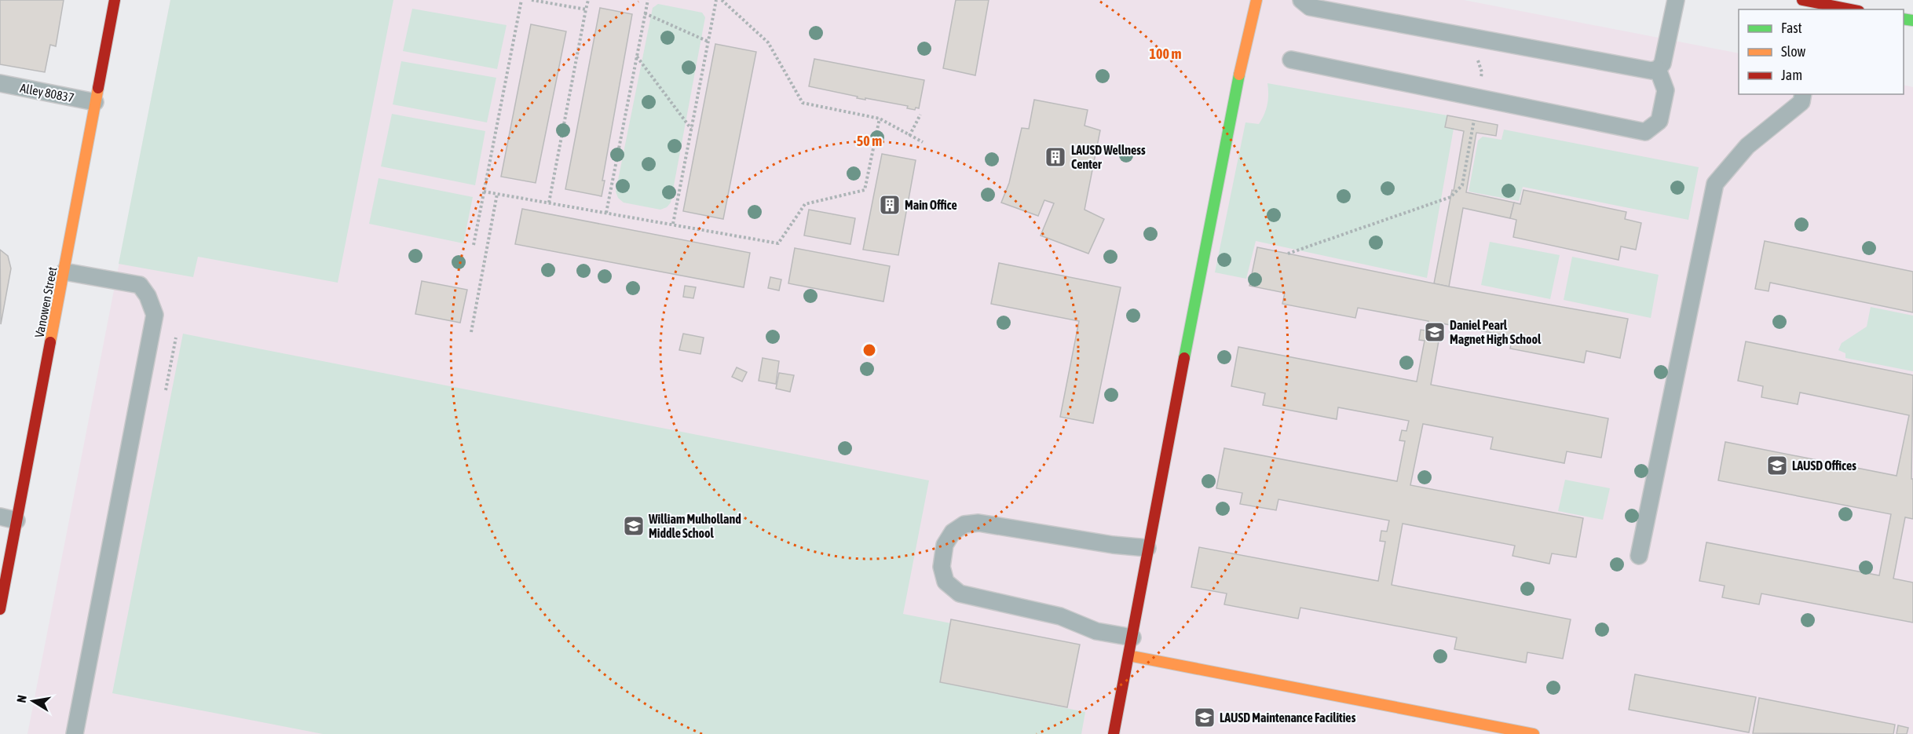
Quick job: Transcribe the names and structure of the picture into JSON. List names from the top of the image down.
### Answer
{
  "streets": {
    "street": ["Vanowen Street"],
    "lane": ["Alley 80837"]
  },
  "crossings": [
    ["Alley 80837", "Vanowen Street"]
  ],
  "places": {
    "building": ["LAUSD Wellness Center", "Main Office"],
    "school or university": [
      "Daniel Pearl Magnet High School",
      "LAUSD Offices",
      "William Mulholland Middle School",
      "LAUSD Maintenance Facilities"
    ]
  },
  "legend": ["Fast", "Slow", "Jam"],
  "north": "left",
  "rings": ["100 m", "50 m"]
}
